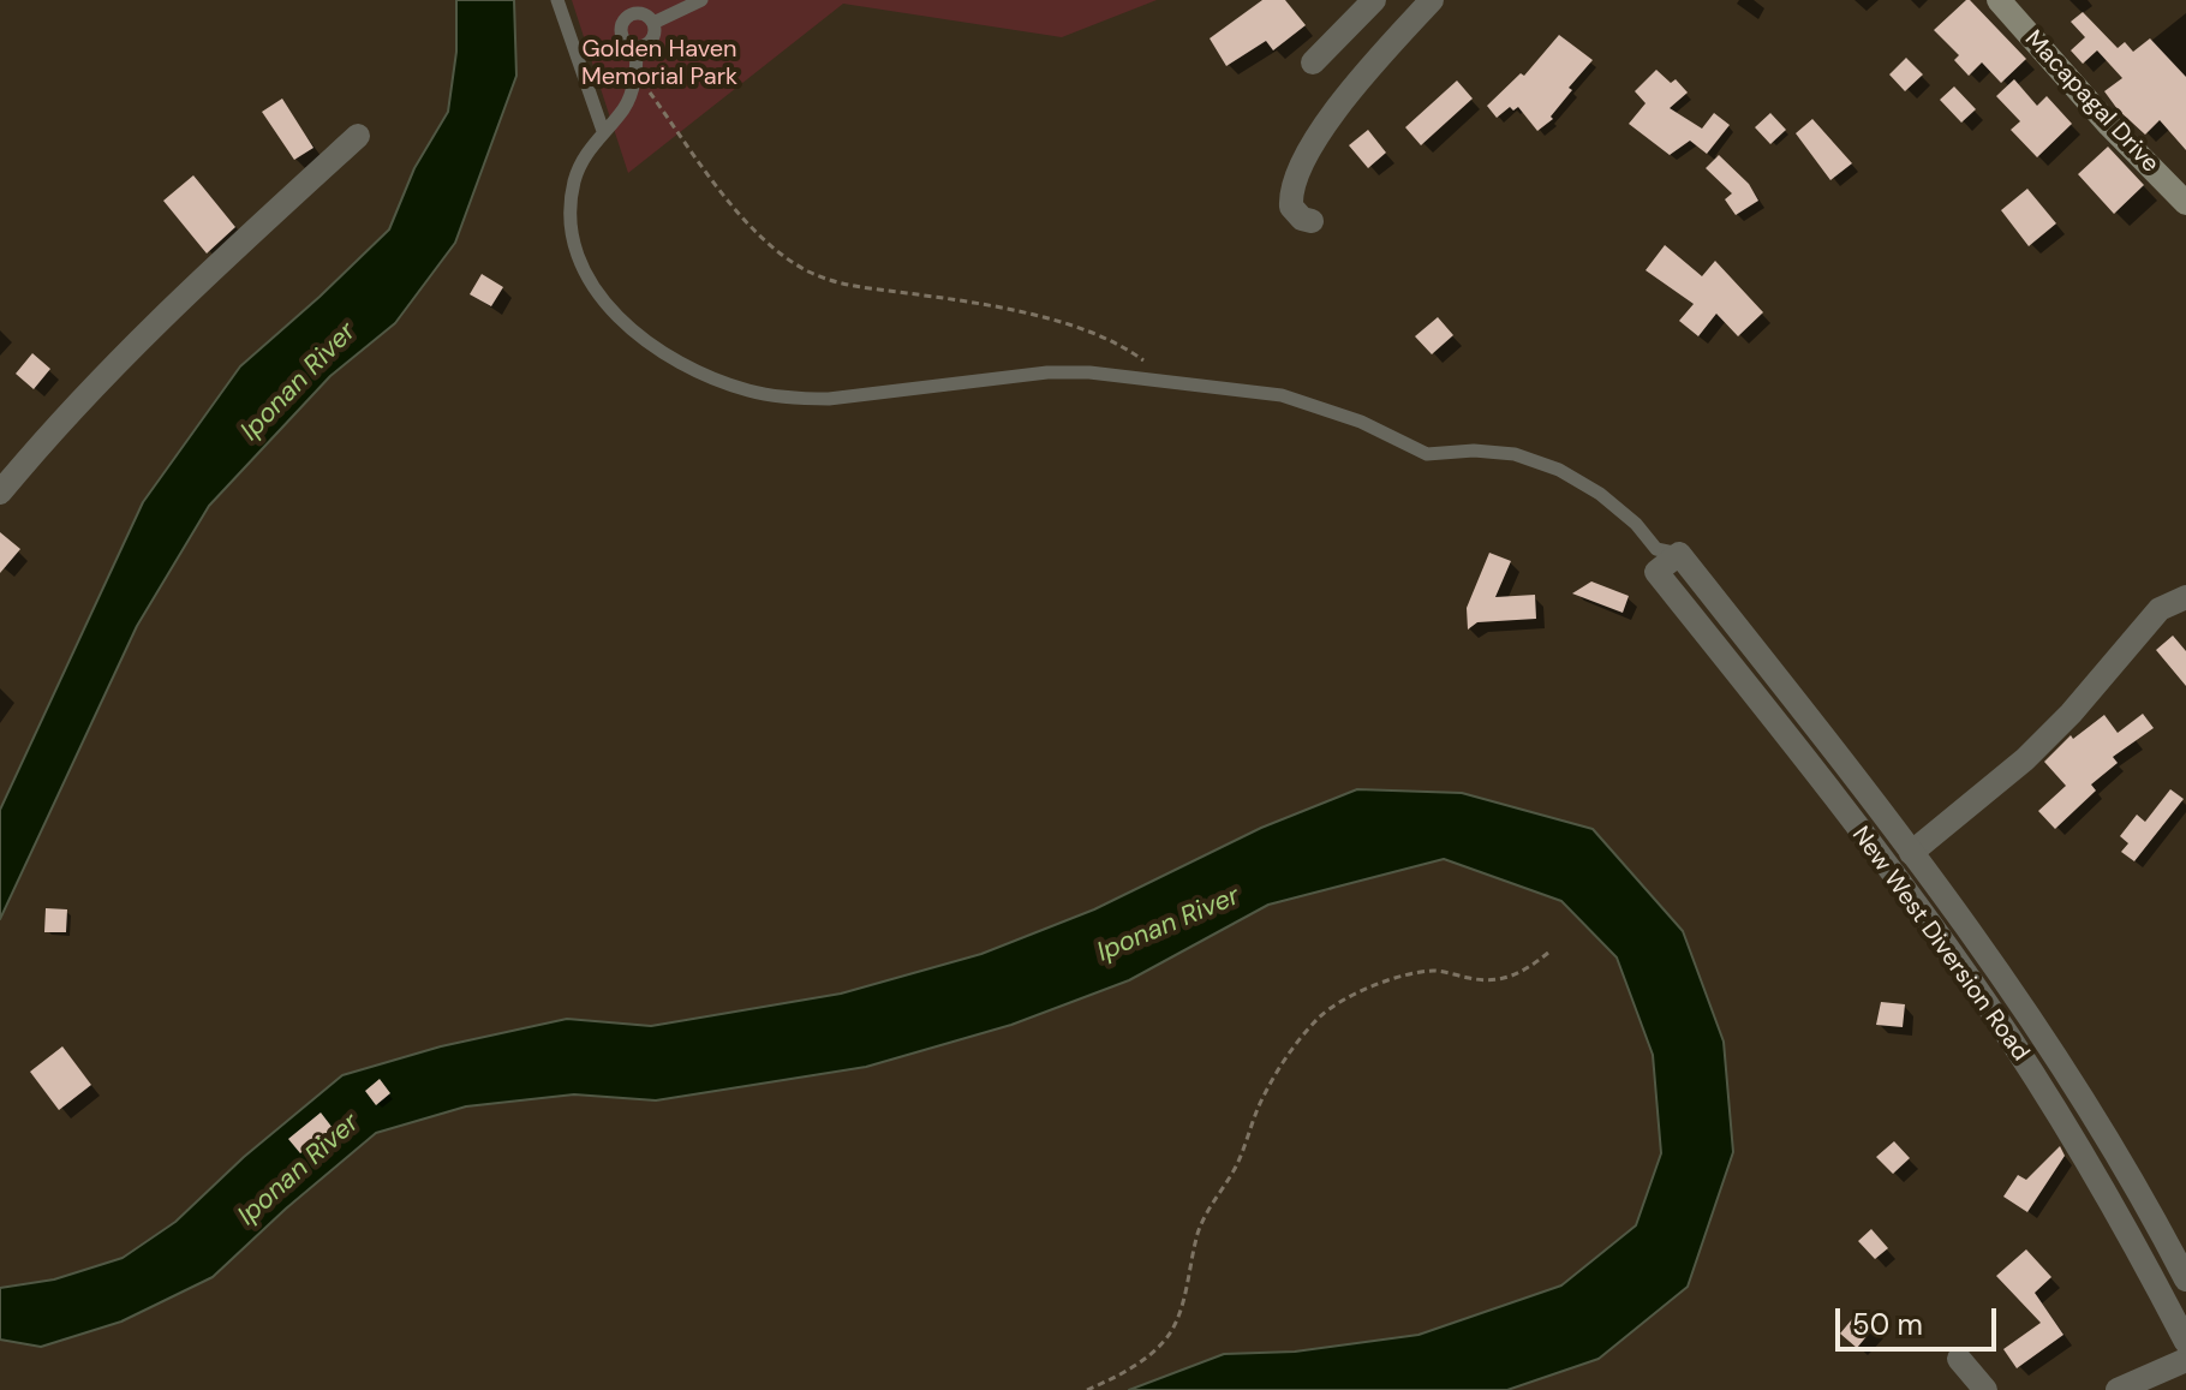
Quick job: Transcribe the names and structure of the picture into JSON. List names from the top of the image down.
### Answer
{
  "streets": {
    "main road": ["Macapagal Drive"],
    "street": ["New West Diversion Road"]
  },
  "water": ["Iponan River"],
  "parks": ["Golden Haven Memorial Park"],
  "scale_bar": "50 m"
}
